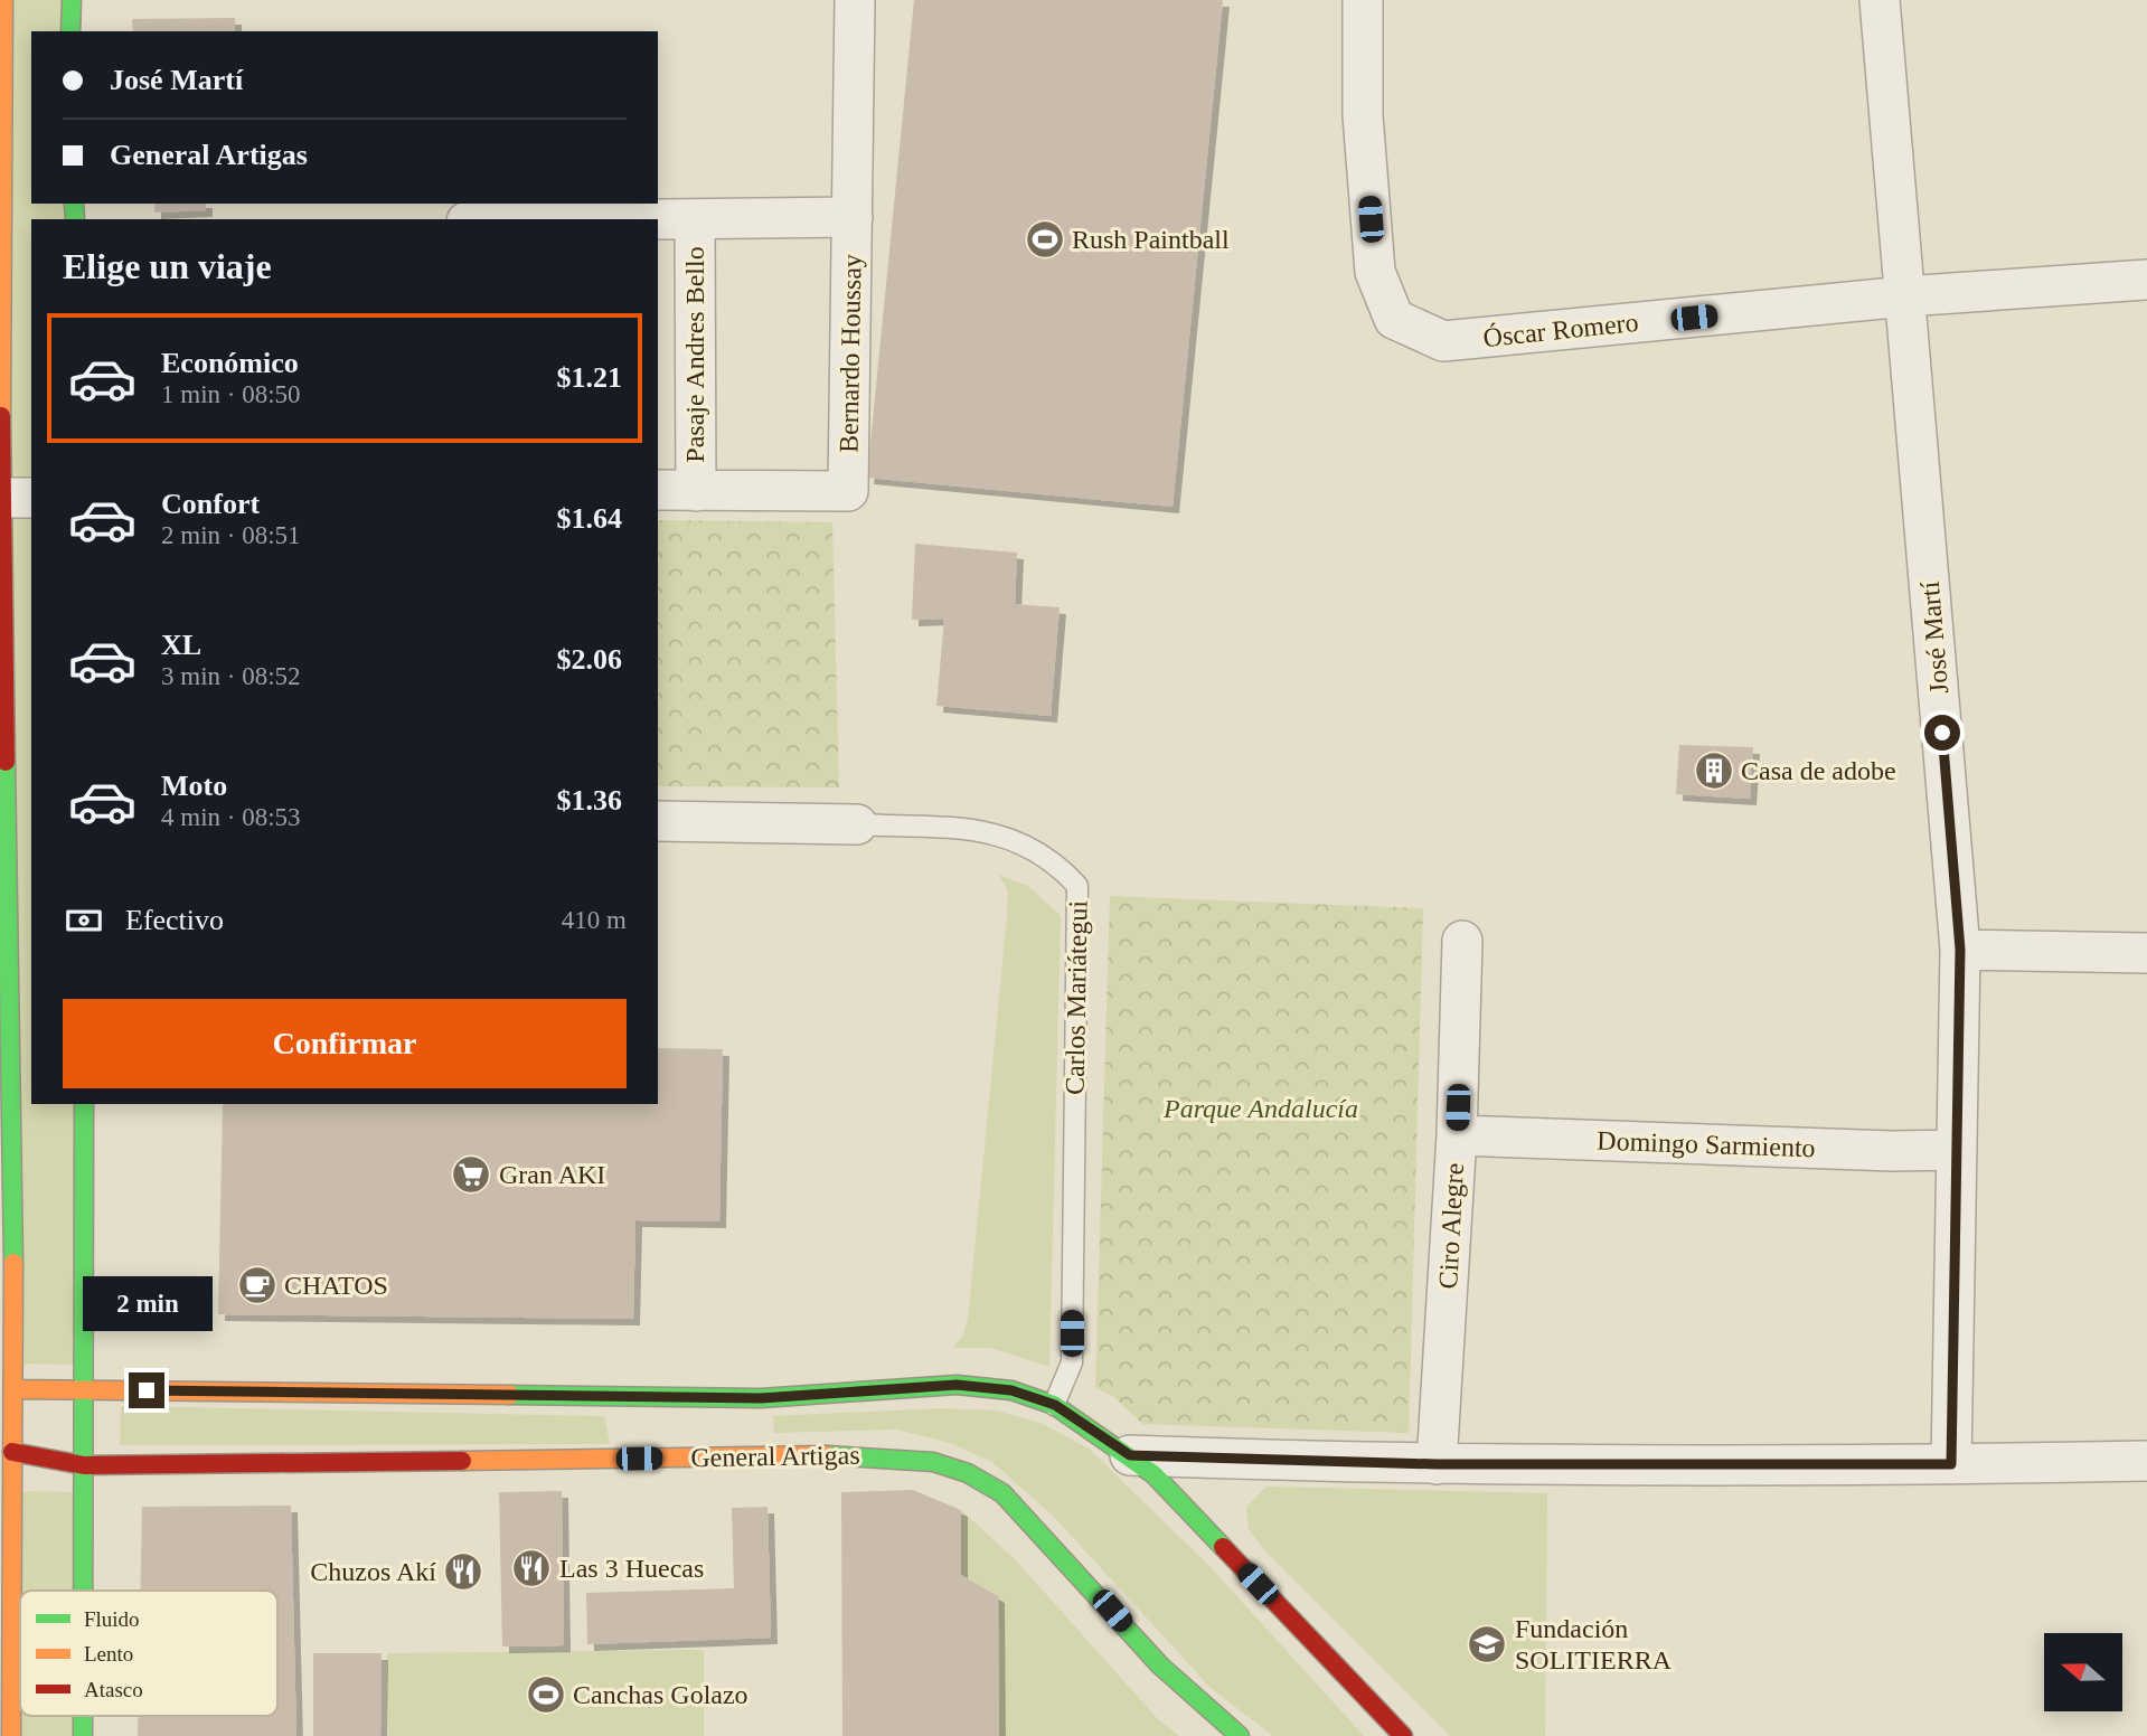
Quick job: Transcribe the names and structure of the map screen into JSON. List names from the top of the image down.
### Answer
{
  "streets": {
    "street": [
      "Óscar Romero",
      "Bernardo Houssay",
      "Pasaje Andres Bello",
      "José Martí",
      "Carlos Mariátegui",
      "Domingo Sarmiento",
      "Ciro Alegre",
      "General Artigas"
    ]
  },
  "crossings": [
    ["Óscar Romero", "José Martí"],
    ["Bernardo Houssay", "Pasaje Andres Bello"],
    ["José Martí", "Domingo Sarmiento"],
    ["Domingo Sarmiento", "Ciro Alegre"]
  ],
  "parks": ["Parque Andalucía"],
  "places": {
    "sports": ["Rush Paintball", "Canchas Golazo"],
    "building": ["Casa de adobe"],
    "supermarket": ["Gran AKI"],
    "cafe": ["CHATOS"],
    "restaurant": ["Las 3 Huecas", "Chuzos Akí"],
    "school or university": ["Fundación SOLITIERRA"]
  },
  "legend": ["Fluido", "Lento", "Atasco"],
  "north": "left",
  "page": {
    "banner": ["José Martí", "General Artigas"],
    "heading": "Elige un viaje",
    "list": [
      {
        "name": "Económico",
        "note": "1 min · 08:50",
        "value": "$1.21"
      },
      {
        "name": "Confort",
        "note": "2 min · 08:51",
        "value": "$1.64"
      },
      {
        "name": "XL",
        "note": "3 min · 08:52",
        "value": "$2.06"
      },
      {
        "name": "Moto",
        "note": "4 min · 08:53",
        "value": "$1.36"
      }
    ],
    "pay": ["Efectivo", "410 m"],
    "buttons": "Confirmar",
    "bubble": "2 min"
  }
}
